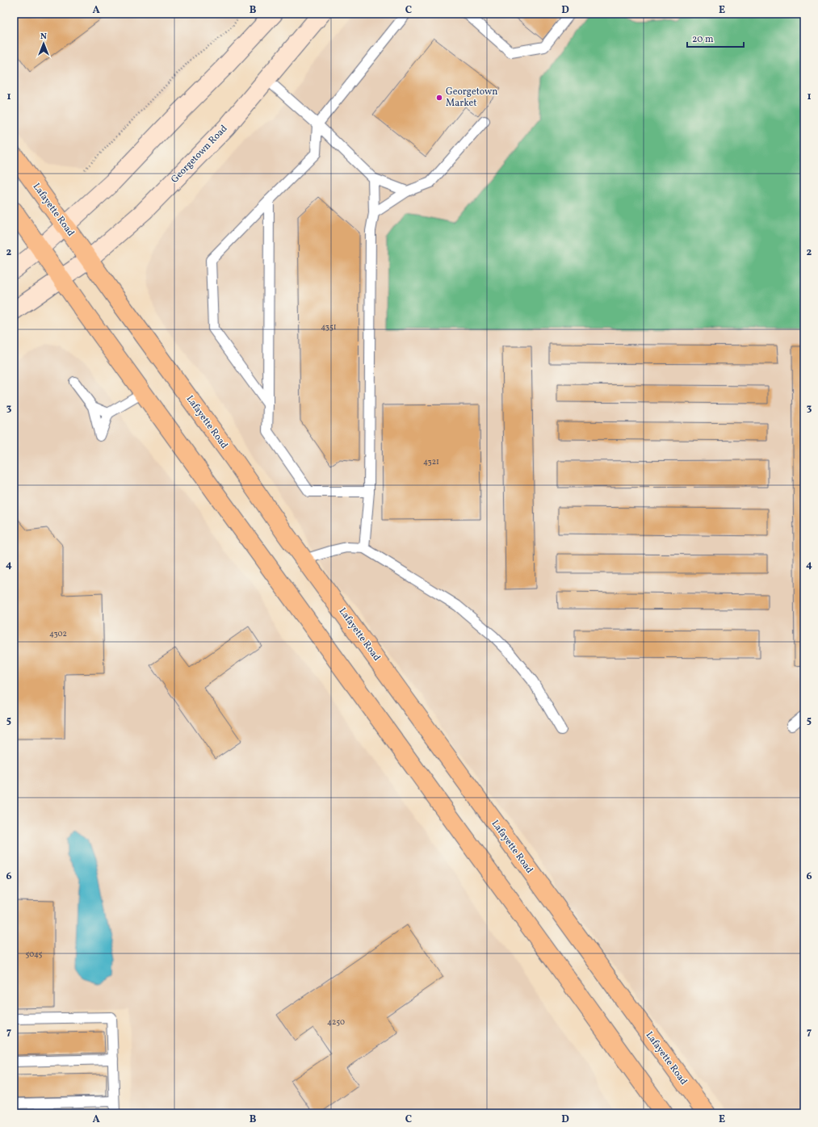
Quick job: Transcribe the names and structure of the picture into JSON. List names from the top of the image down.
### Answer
{
  "streets": {
    "main road": ["Georgetown Road", "Lafayette Road"]
  },
  "crossings": [
    ["Georgetown Road", "Lafayette Road"]
  ],
  "places": ["Georgetown Market"],
  "house_numbers": [
    "4351",
    "4321",
    "4302",
    "5045",
    "4250"
  ],
  "scale_bar": "20 m",
  "north": "top",
  "grid": {
    "columns": [
      "A",
      "B",
      "C",
      "D",
      "E"
    ],
    "rows": [
      "1",
      "2",
      "3",
      "4",
      "5",
      "6",
      "7"
    ]
  }
}
